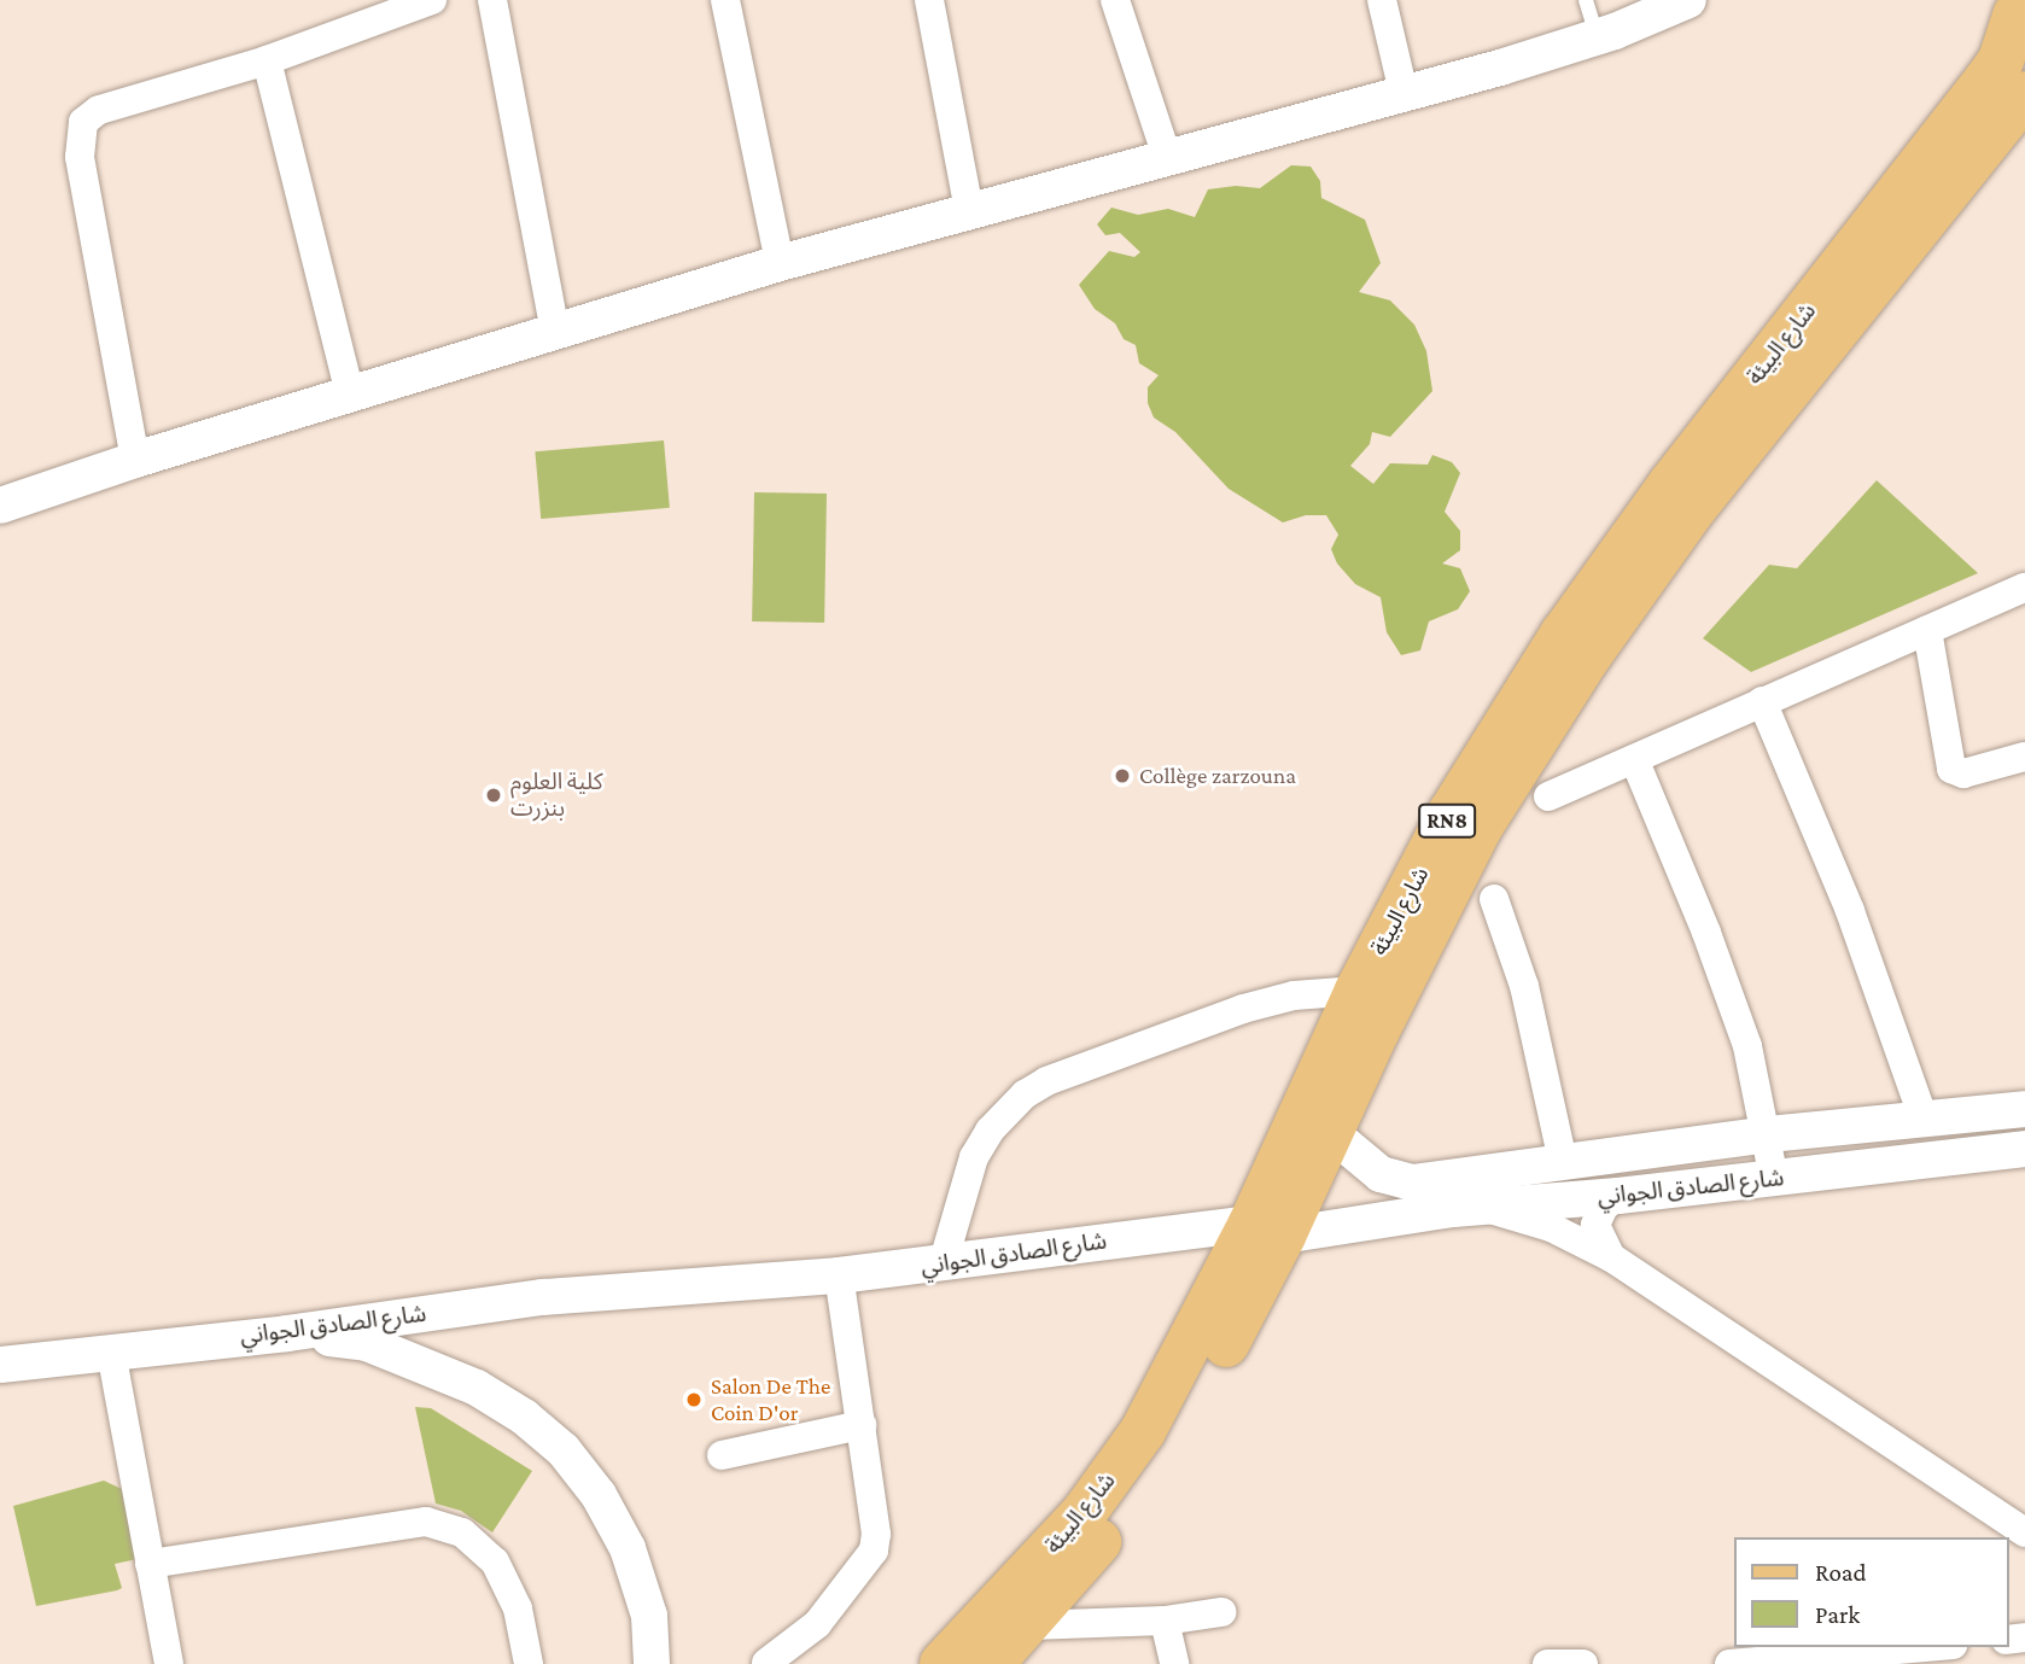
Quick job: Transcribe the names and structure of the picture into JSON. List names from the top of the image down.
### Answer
{
  "streets": {
    "main road": ["شارع البيئة", "RN8"],
    "street": ["شارع الصادق الجواني"]
  },
  "crossings": [
    ["شارع البيئة", "شارع الصادق الجواني"]
  ],
  "places": ["Collège zarzouna", "كلية العلوم بنزرت", "Salon De The Coin D'or"],
  "legend": ["Road", "Park"]
}
